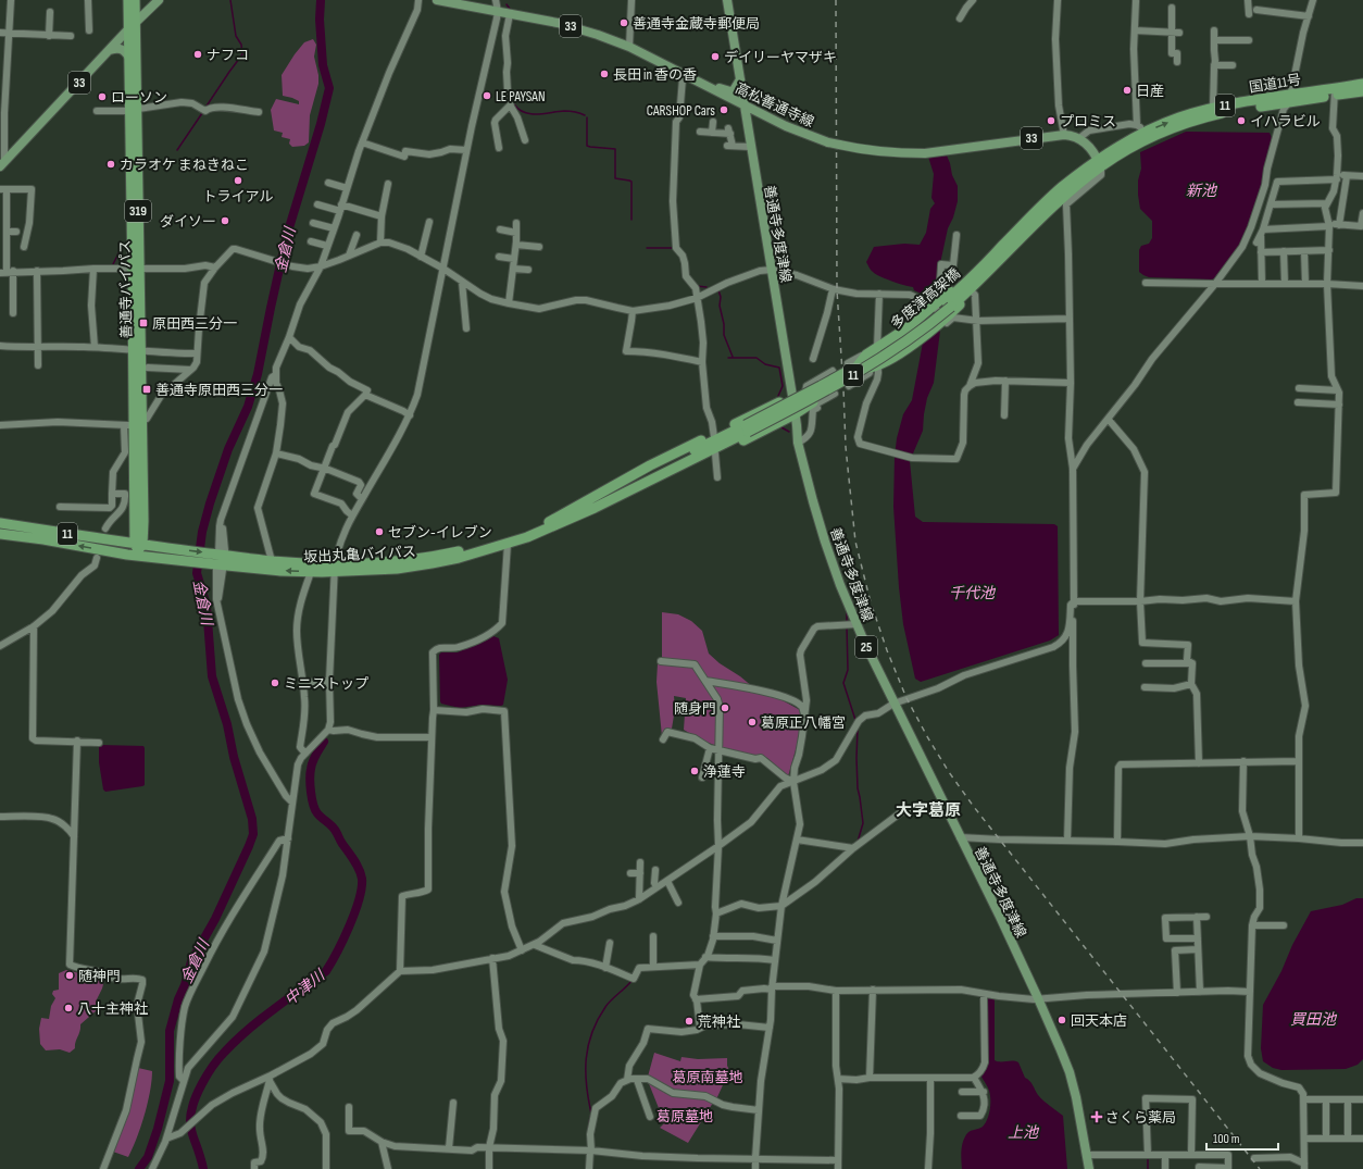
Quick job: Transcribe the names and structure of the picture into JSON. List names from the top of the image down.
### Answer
{
  "streets": {
    "highway": [
      "国道11号",
      "11",
      "319",
      "善通寺バイパス",
      "多度津高架橋",
      "坂出丸亀バイパス"
    ],
    "main road": [
      "33",
      "高松善通寺線",
      "善通寺多度津線",
      "25"
    ]
  },
  "crossings": [
    ["33", "善通寺バイパス"],
    ["国道11号", "多度津高架橋"],
    ["高松善通寺線", "善通寺多度津線"],
    ["善通寺バイパス", "坂出丸亀バイパス"],
    ["多度津高架橋", "坂出丸亀バイパス"]
  ],
  "districts": ["大字葛原"],
  "water": [
    "新池",
    "金倉川",
    "千代池",
    "中津川",
    "買田池",
    "上池"
  ],
  "parks": ["葛原南墓地", "葛原墓地"],
  "places": {
    "other": [
      "善通寺金蔵寺郵便局",
      "ナフコ",
      "デイリーヤマザキ",
      "長田 in 香の香",
      "日産",
      "LE PAYSAN",
      "ローソン",
      "CARSHOP Cars",
      "プロミス",
      "イハラビル",
      "カラオケ まねきねこ",
      "トライアル",
      "ダイソー",
      "セブン-イレブン",
      "ミニストップ",
      "随身門",
      "葛原正八幡宮",
      "浄蓮寺",
      "随神門",
      "八十主神社",
      "回天本店",
      "荒神社"
    ],
    "transit": ["原田西三分一", "善通寺原田西三分一"],
    "health": ["さくら薬局"]
  },
  "scale_bar": "100 m"
}
